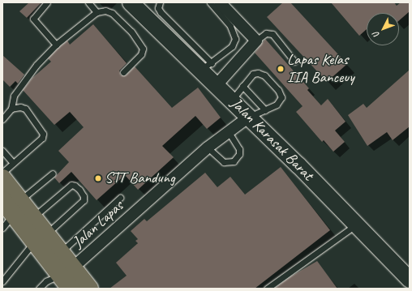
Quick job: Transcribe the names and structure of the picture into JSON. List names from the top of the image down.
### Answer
{
  "streets": {
    "street": ["Jalan Karasak Barat", "Jalan Lapas"]
  },
  "crossings": [
    ["Jalan Karasak Barat", "Jalan Lapas"]
  ],
  "places": ["Lapas Kelas IIA Banceuy", "STT Bandung"],
  "north": "bottom left"
}
